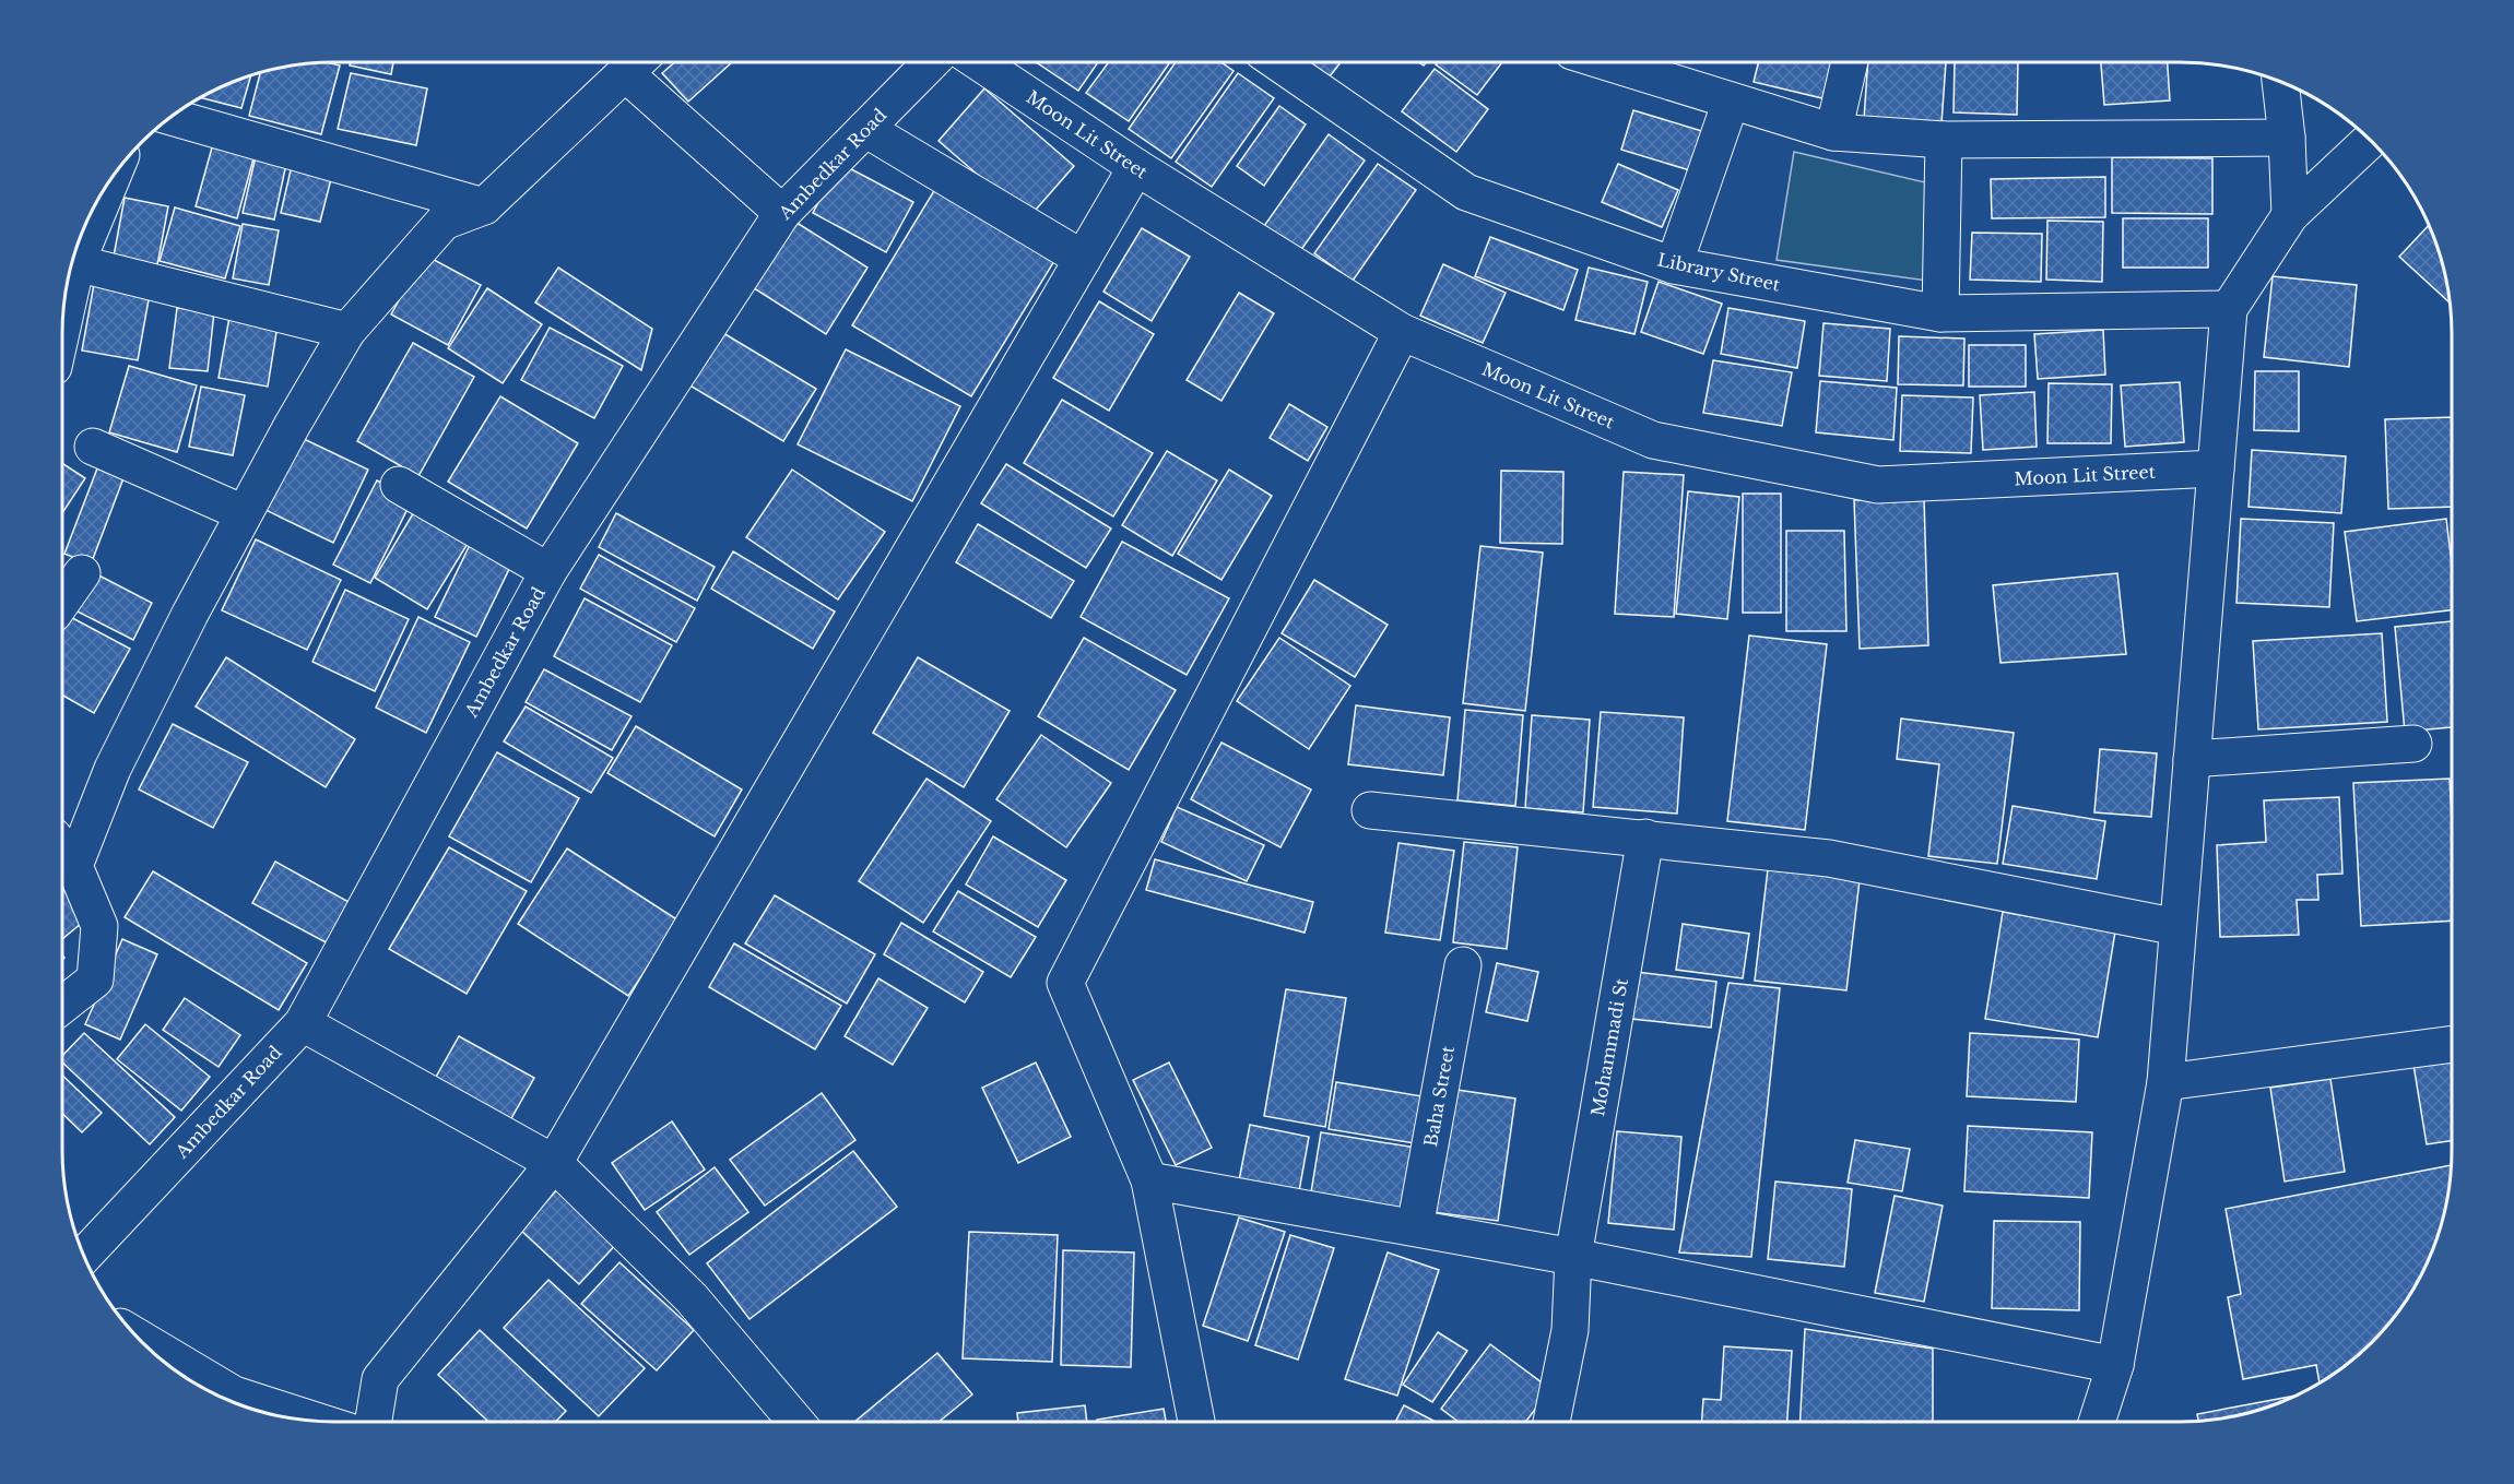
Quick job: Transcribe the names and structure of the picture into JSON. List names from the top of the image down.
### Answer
{
  "streets": {
    "street": [
      "Moon Lit Street",
      "Ambedkar Road",
      "Library Street",
      "Mohammadi St",
      "Baha Street"
    ]
  }
}
